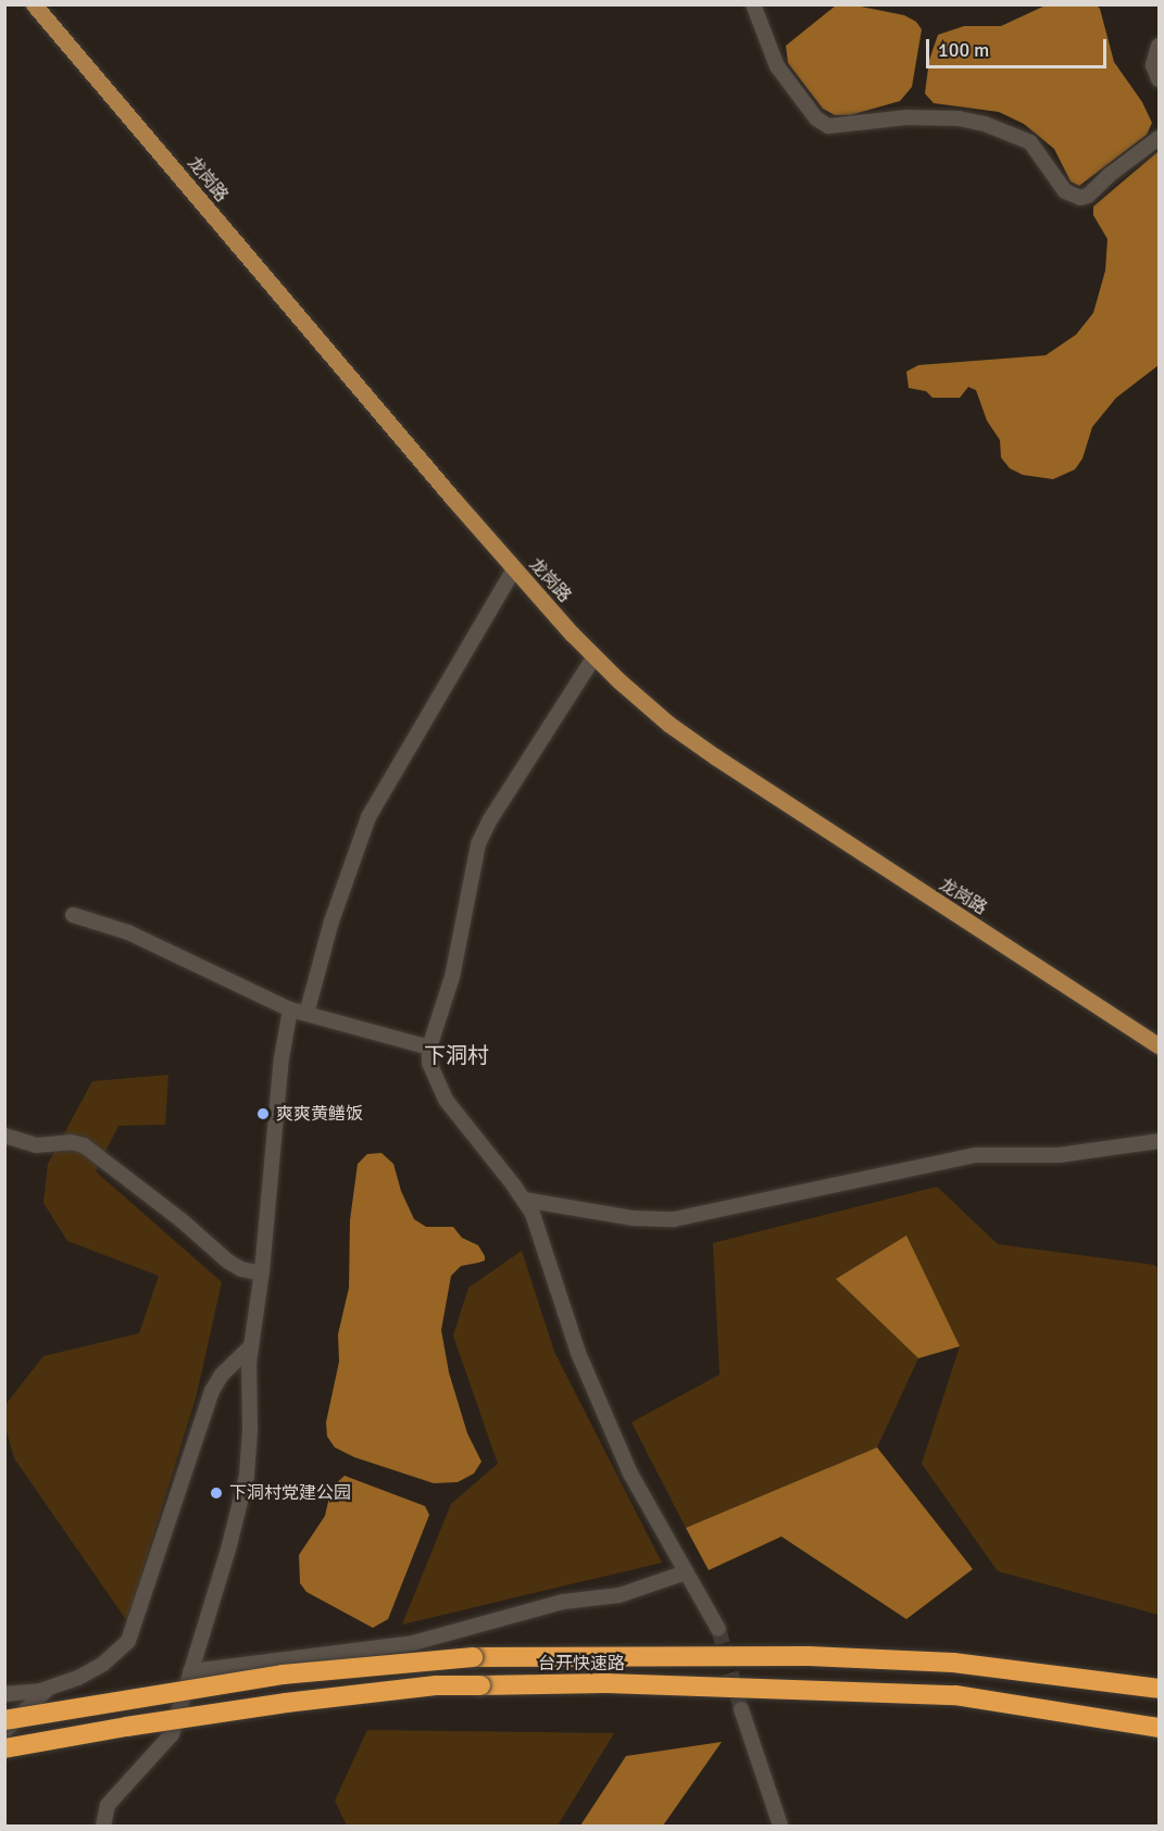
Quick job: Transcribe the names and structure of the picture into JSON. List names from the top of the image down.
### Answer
{
  "streets": {
    "highway": ["台开快速路"],
    "main road": ["龙岗路"]
  },
  "districts": ["下洞村"],
  "places": ["爽爽黄鳝饭", "下洞村党建公园"],
  "scale_bar": "100 m"
}
